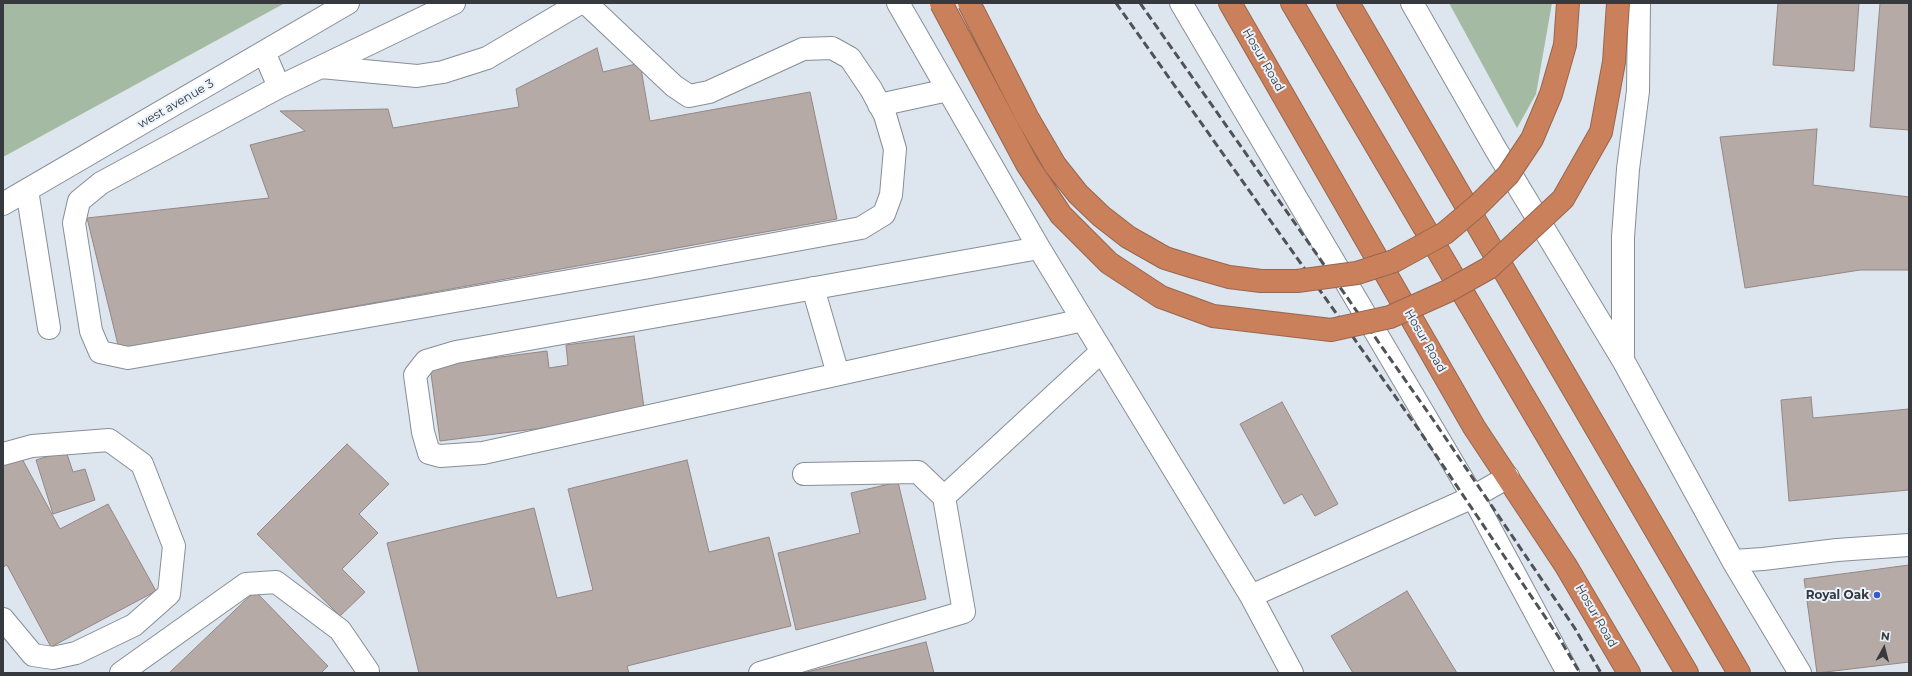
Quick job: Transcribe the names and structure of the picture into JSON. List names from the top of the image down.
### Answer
{
  "streets": {
    "highway": ["Hosur Road"],
    "street": ["west avenue 3"]
  },
  "places": ["Royal Oak"],
  "north": "top"
}
